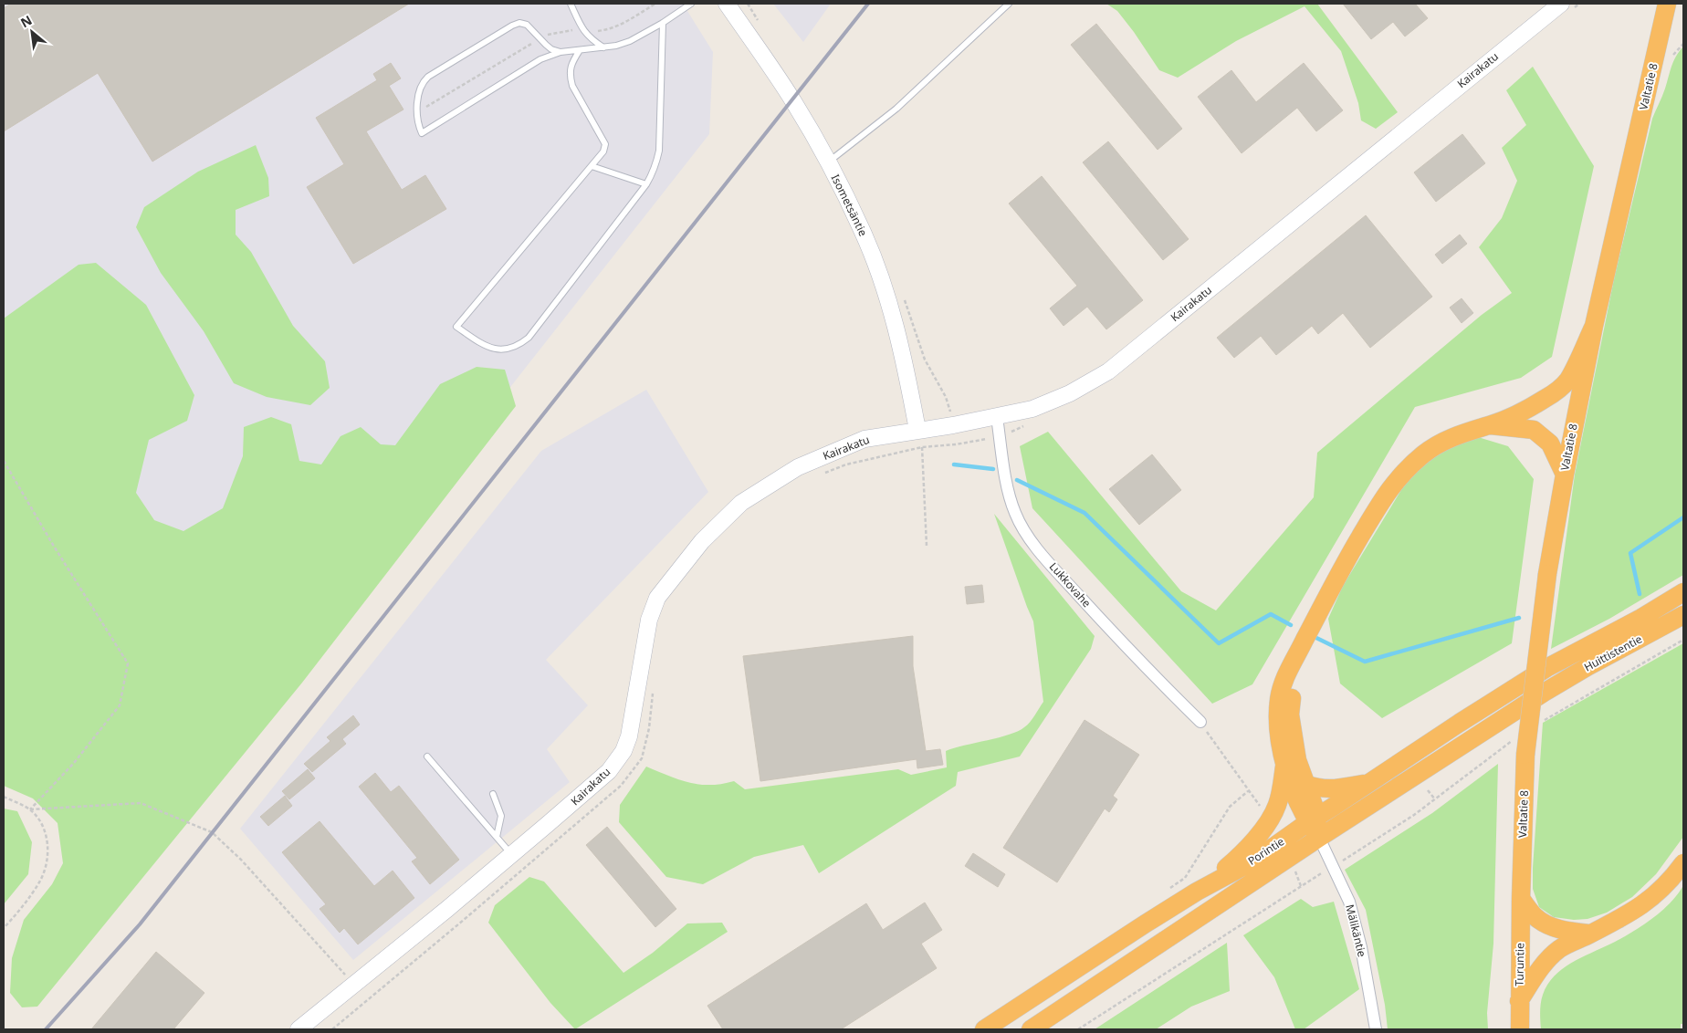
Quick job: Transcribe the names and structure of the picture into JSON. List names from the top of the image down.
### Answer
{
  "streets": {
    "highway": [
      "Valtatie 8",
      "Huittistentie",
      "Porintie",
      "Turuntie"
    ],
    "main road": ["Kairakatu", "Isometsäntie"],
    "street": ["Lukkovahe", "Mälikäntie"]
  },
  "crossings": [
    ["Kairakatu", "Isometsäntie"],
    ["Kairakatu", "Lukkovahe"],
    ["Valtatie 8", "Turuntie"],
    ["Huittistentie", "Porintie"],
    ["Porintie", "Mälikäntie"]
  ],
  "north": "top left"
}
